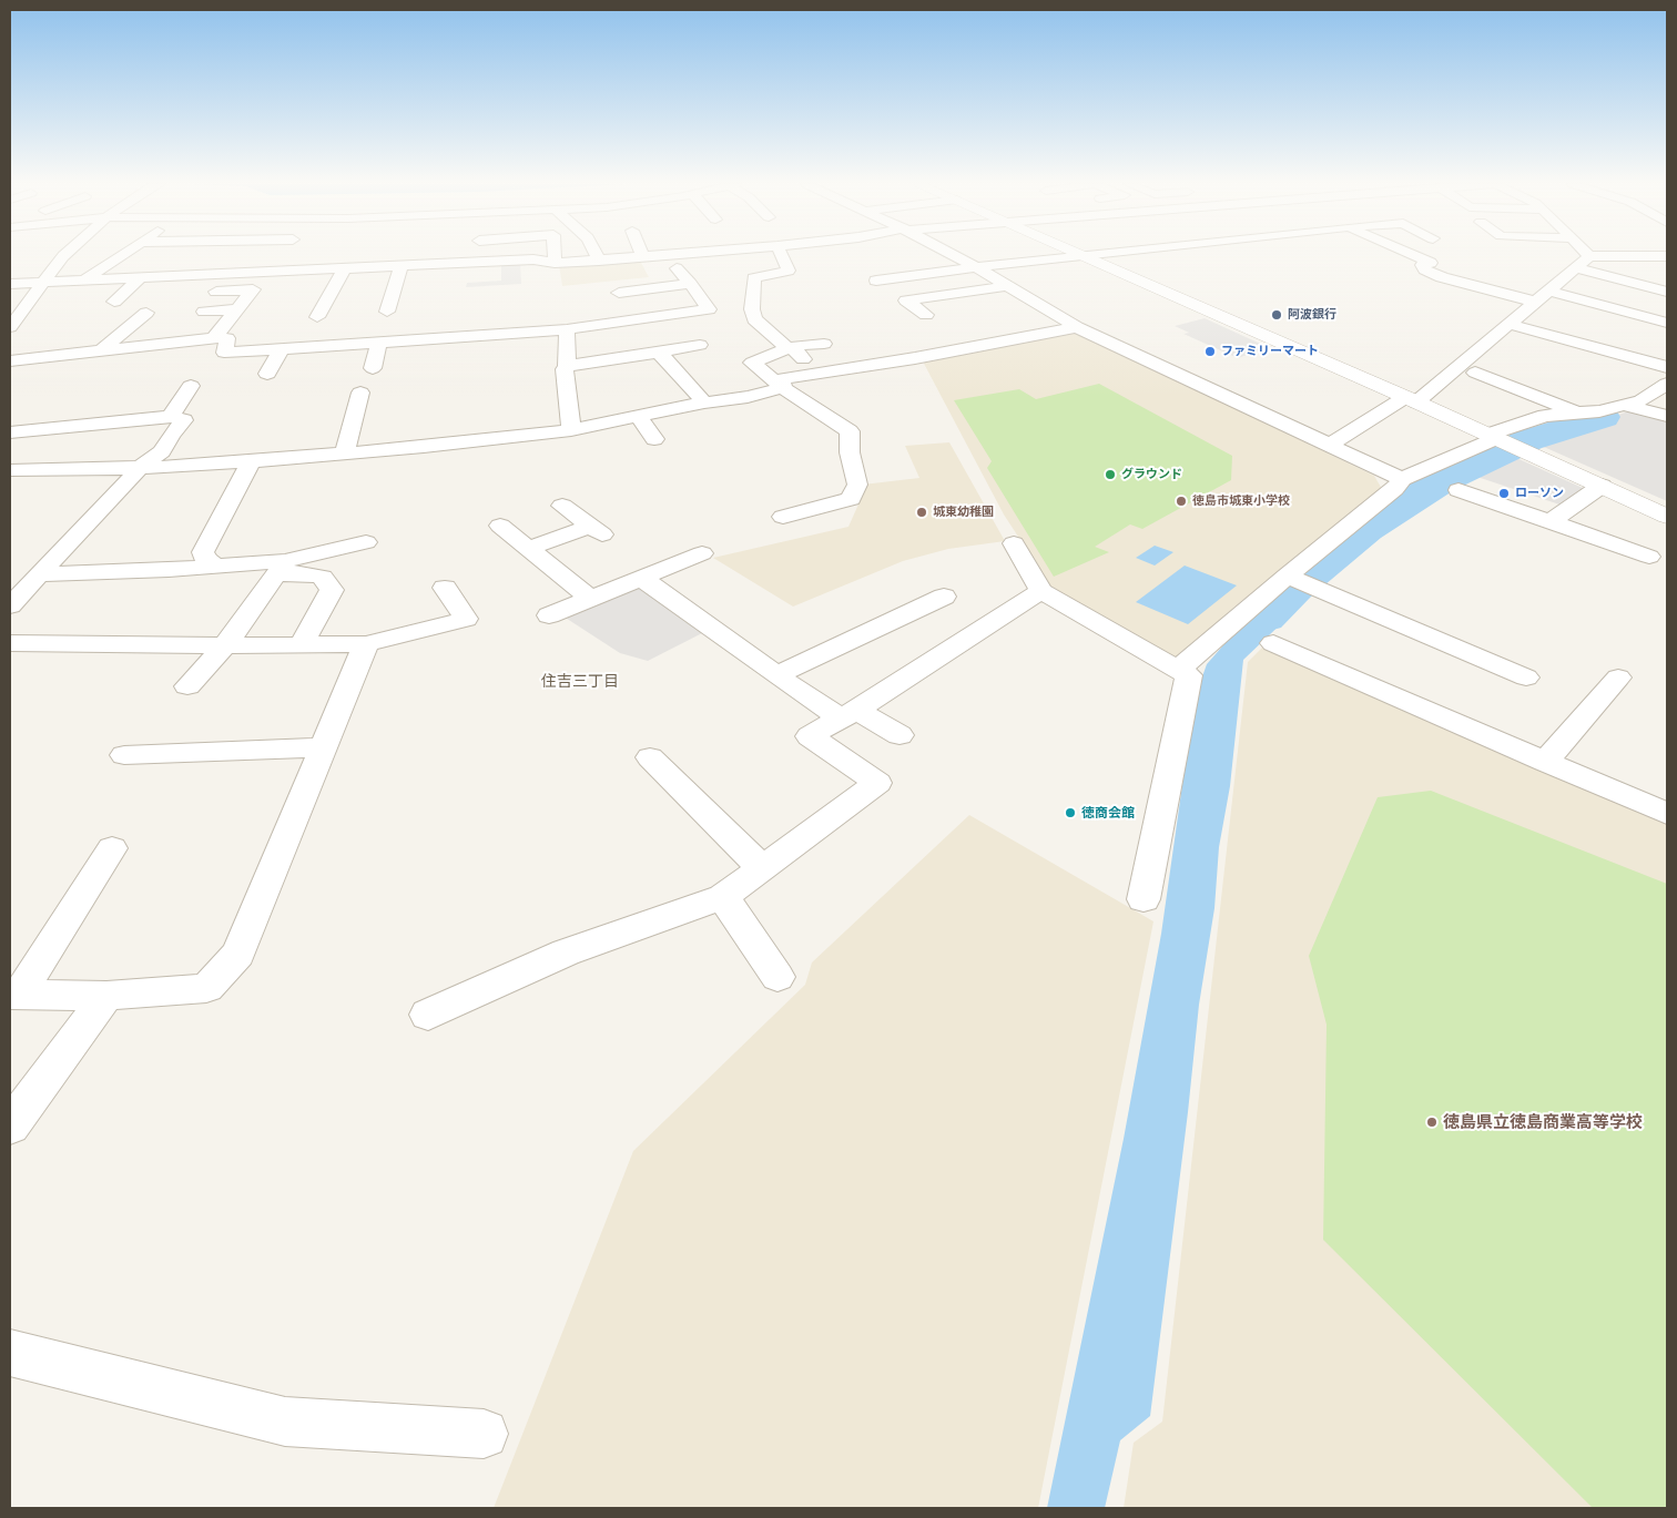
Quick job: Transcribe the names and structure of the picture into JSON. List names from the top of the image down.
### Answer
{
  "districts": ["住吉三丁目"],
  "places": [
    "阿波銀行",
    "ファミリーマート",
    "グラウンド",
    "ローソン",
    "徳島市城東小学校",
    "城東幼稚園",
    "徳商会館",
    "徳島県立徳島商業高等学校"
  ]
}
